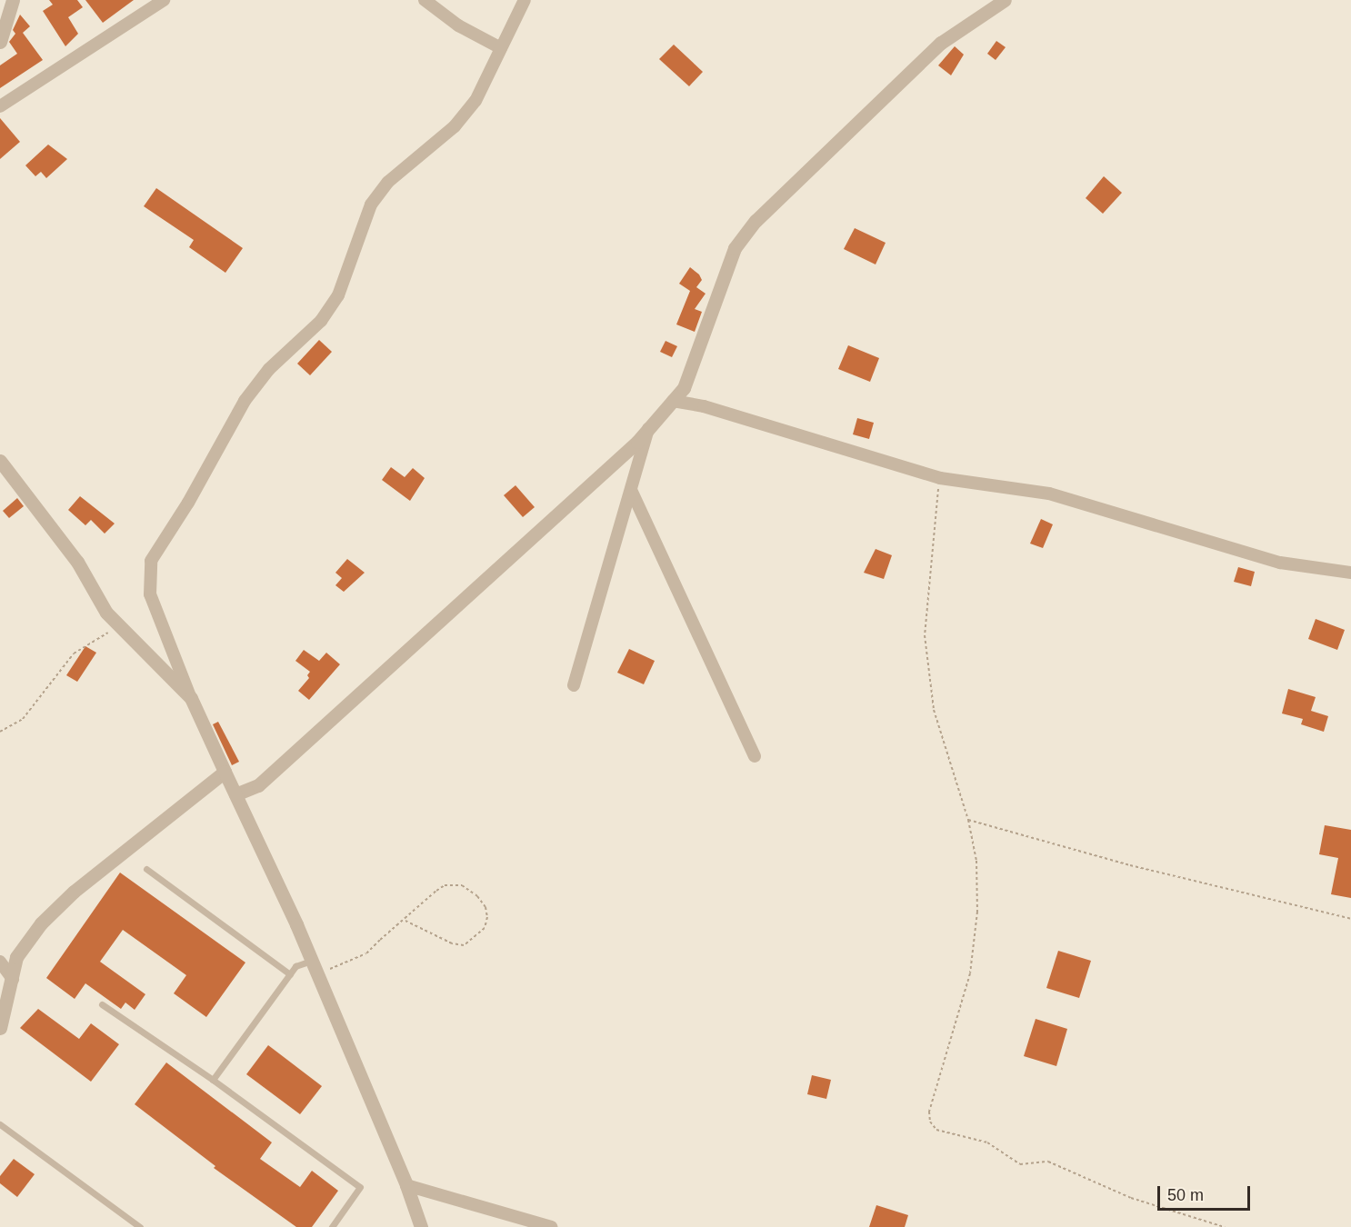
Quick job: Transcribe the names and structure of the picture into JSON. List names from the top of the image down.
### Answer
{
  "scale_bar": "50 m"
}
